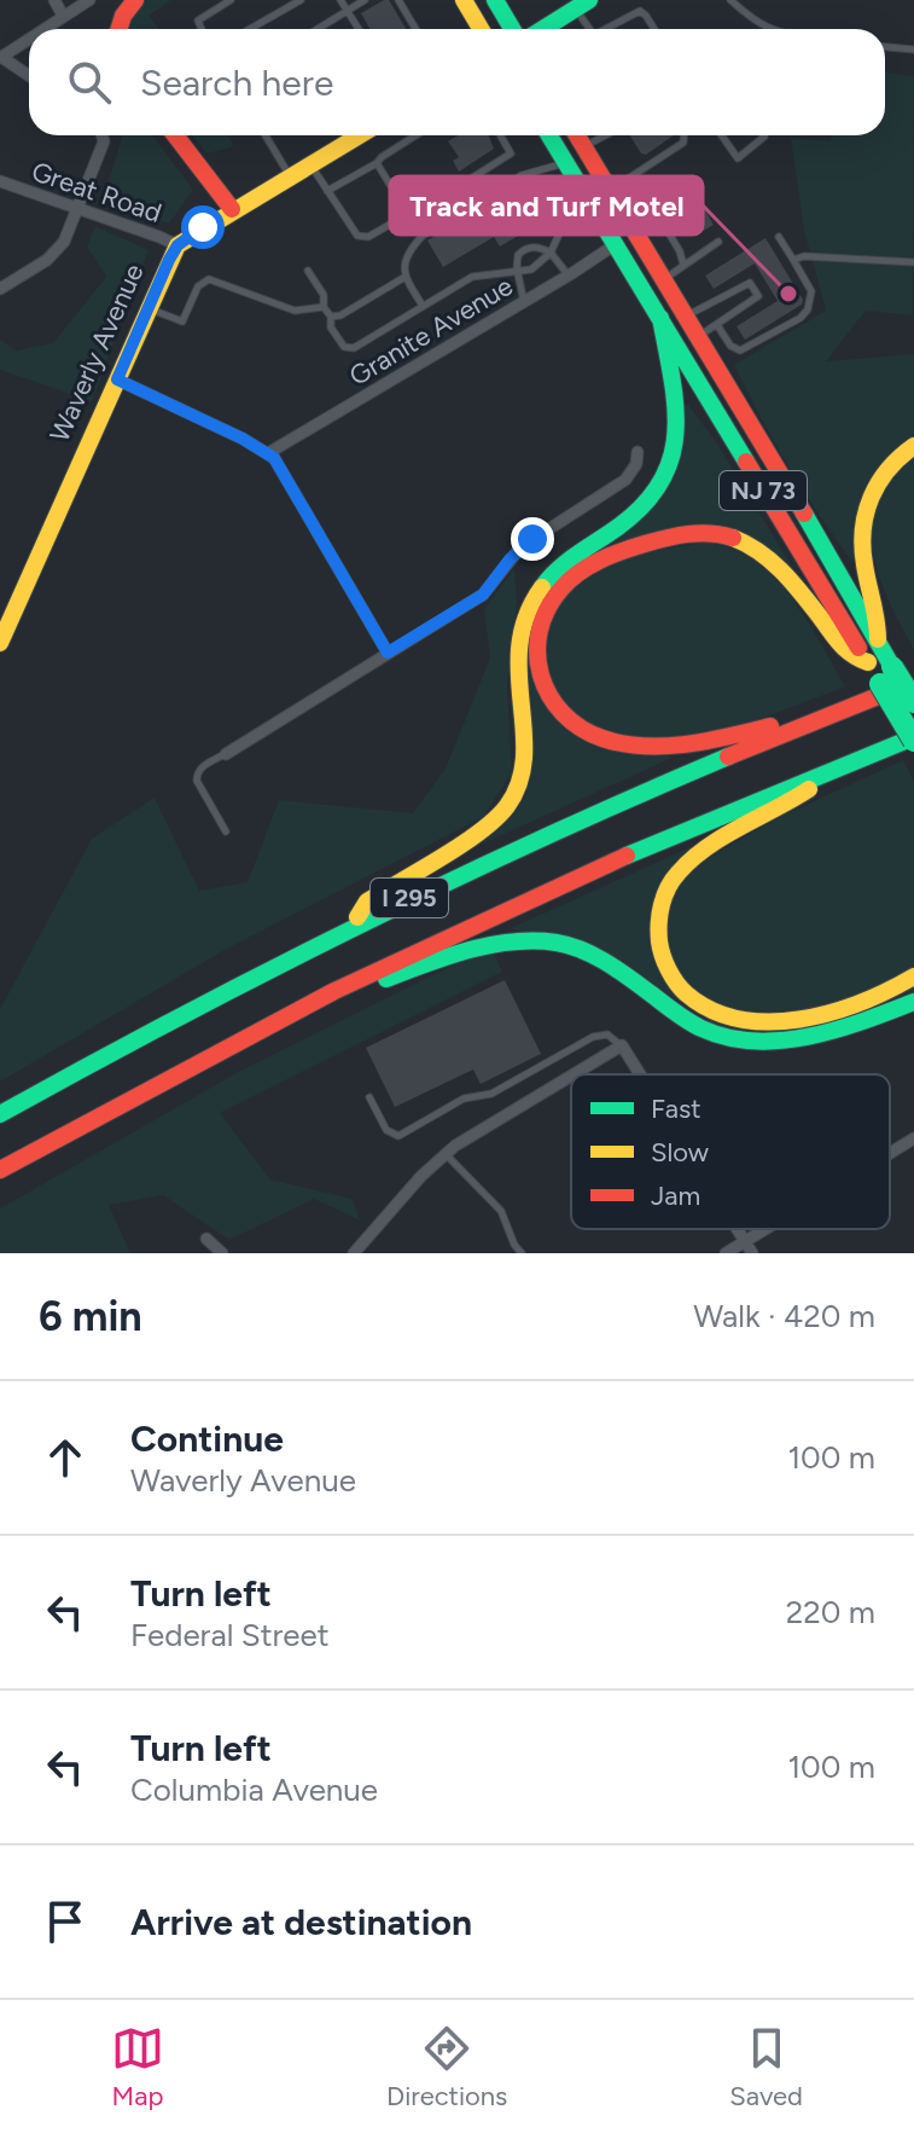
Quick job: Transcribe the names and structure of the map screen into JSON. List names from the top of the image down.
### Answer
{
  "streets": {
    "main road": ["Waverly Avenue", "NJ 73", "I 295"],
    "street": ["Great Road", "Granite Avenue"]
  },
  "crossings": [
    ["Great Road", "Waverly Avenue"],
    ["Granite Avenue", "NJ 73"],
    ["NJ 73", "I 295"]
  ],
  "places": ["Track and Turf Motel"],
  "legend": ["Fast", "Slow", "Jam"],
  "page": {
    "search": "Search here",
    "heading": ["6 min", "Walk · 420 m"],
    "list": [
      ["Continue", "Waverly Avenue", "100 m"],
      ["Turn left", "Federal Street", "220 m"],
      ["Turn left", "Columbia Avenue", "100 m"],
      "Arrive at destination"
    ],
    "nav": ["Map", "Directions", "Saved"]
  }
}
